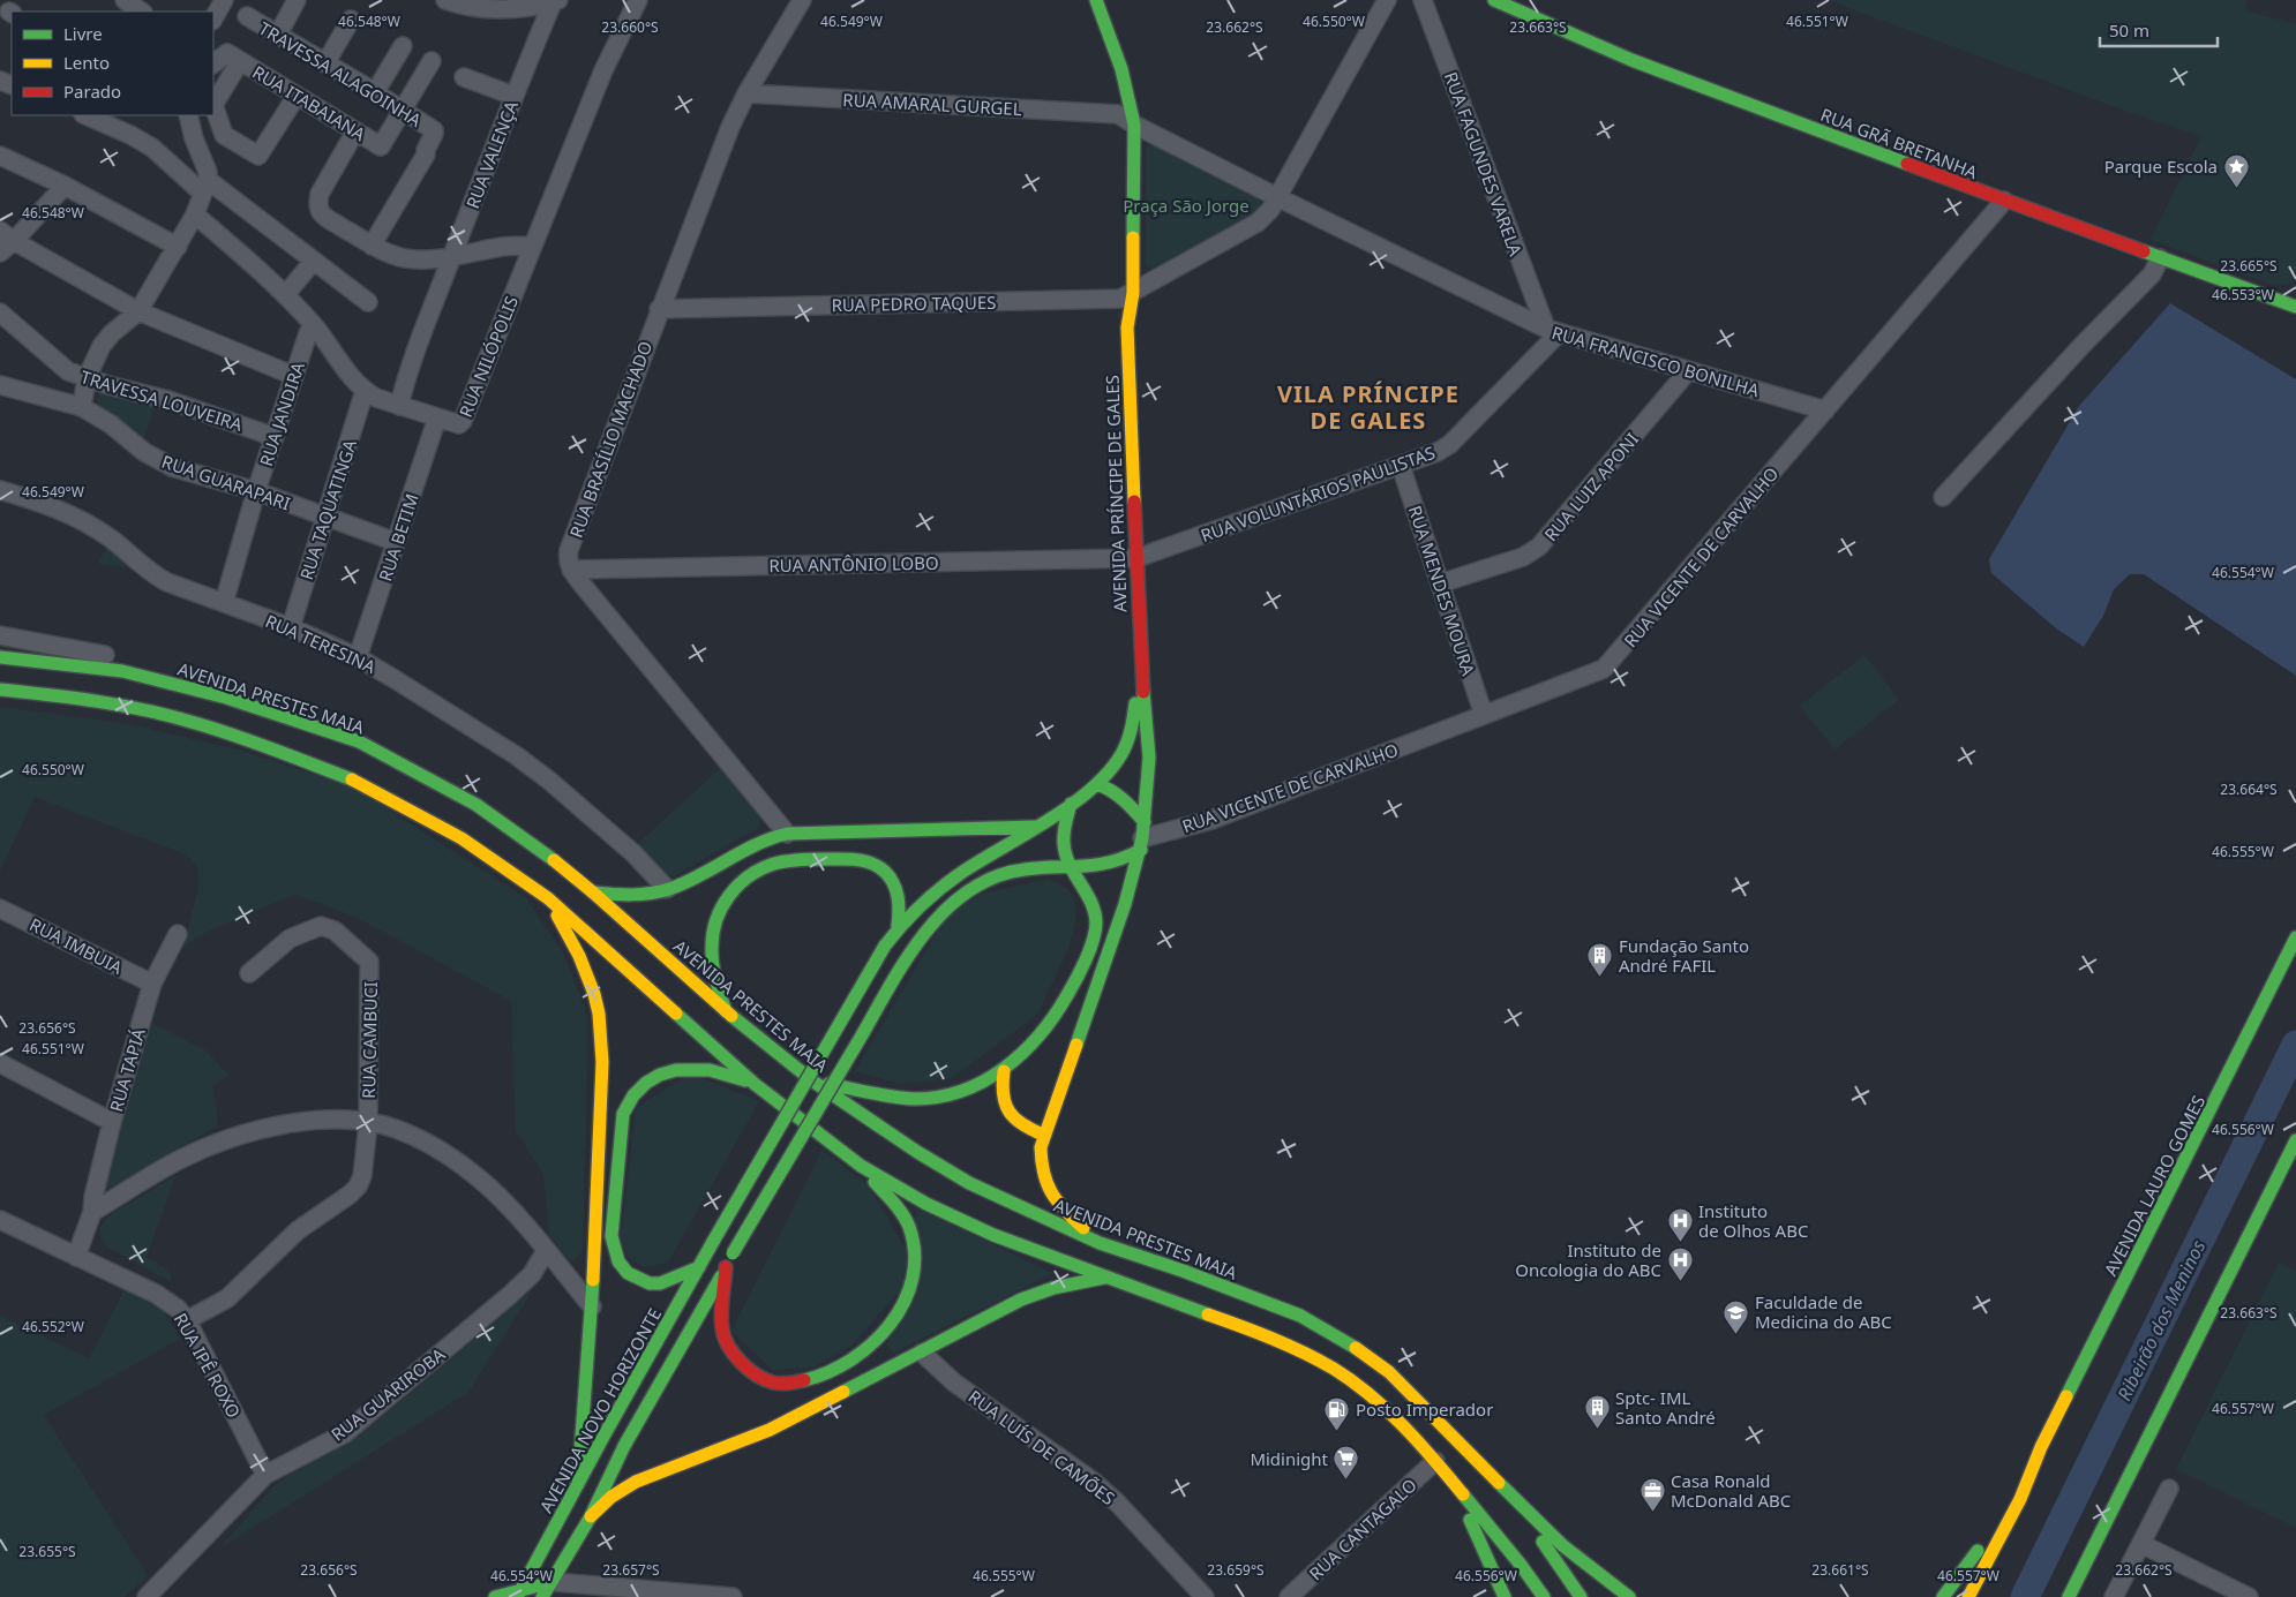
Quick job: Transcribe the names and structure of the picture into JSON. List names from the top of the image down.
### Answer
{
  "streets": {
    "main road": [
      "RUA GRÃ BRETANHA",
      "AVENIDA PRÍNCIPE DE GALES",
      "AVENIDA PRESTES MAIA",
      "AVENIDA LAURO GOMES",
      "AVENIDA NOVO HORIZONTE"
    ],
    "street": [
      "TRAVESSA ALAGOINHA",
      "RUA ITABAIANA",
      "RUA AMARAL GURGEL",
      "RUA VALENÇA",
      "RUA FAGUNDES VARELA",
      "RUA PEDRO TAQUES",
      "RUA NILÓPOLIS",
      "RUA FRANCISCO BONILHA",
      "TRAVESSA LOUVEIRA",
      "RUA JANDIRA",
      "RUA BRASÍLIO MACHADO",
      "RUA GUARAPARI",
      "RUA LUIZ APONI",
      "RUA VOLUNTÁRIOS PAULISTAS",
      "RUA TAQUATINGA",
      "RUA BETIM",
      "RUA VICENTE DE CARVALHO",
      "RUA ANTÔNIO LOBO",
      "RUA MENDES MOURA",
      "RUA TERESINA",
      "RUA IMBUIA",
      "RUA CAMBUCI",
      "RUA TAPIÁ",
      "RUA IPÊ ROXO",
      "RUA GUARIROBA",
      "RUA LUÍS DE CAMÕES",
      "RUA CANTAGALO"
    ]
  },
  "crossings": [
    ["TRAVESSA ALAGOINHA", "RUA ITABAIANA"],
    ["RUA AMARAL GURGEL", "RUA FRANCISCO BONILHA"],
    ["RUA AMARAL GURGEL", "RUA BRASÍLIO MACHADO"],
    ["RUA AMARAL GURGEL", "AVENIDA PRÍNCIPE DE GALES"],
    ["RUA GRÃ BRETANHA", "RUA VICENTE DE CARVALHO"],
    ["RUA VALENÇA", "RUA NILÓPOLIS"],
    ["RUA FAGUNDES VARELA", "RUA FRANCISCO BONILHA"],
    ["RUA FAGUNDES VARELA", "RUA VOLUNTÁRIOS PAULISTAS"],
    ["RUA PEDRO TAQUES", "RUA BRASÍLIO MACHADO"],
    ["RUA PEDRO TAQUES", "AVENIDA PRÍNCIPE DE GALES"],
    ["RUA NILÓPOLIS", "RUA JANDIRA"],
    ["RUA NILÓPOLIS", "RUA TAQUATINGA"],
    ["RUA NILÓPOLIS", "RUA BETIM"],
    ["RUA FRANCISCO BONILHA", "RUA LUIZ APONI"],
    ["RUA FRANCISCO BONILHA", "AVENIDA PRÍNCIPE DE GALES"],
    ["RUA FRANCISCO BONILHA", "RUA VOLUNTÁRIOS PAULISTAS"],
    ["RUA FRANCISCO BONILHA", "RUA VICENTE DE CARVALHO"],
    ["TRAVESSA LOUVEIRA", "RUA JANDIRA"],
    ["RUA JANDIRA", "RUA GUARAPARI"],
    ["RUA JANDIRA", "RUA TERESINA"],
    ["RUA BRASÍLIO MACHADO", "RUA ANTÔNIO LOBO"],
    ["RUA GUARAPARI", "RUA TAQUATINGA"],
    ["RUA GUARAPARI", "RUA BETIM"],
    ["RUA LUIZ APONI", "RUA MENDES MOURA"],
    ["AVENIDA PRÍNCIPE DE GALES", "RUA VOLUNTÁRIOS PAULISTAS"],
    ["AVENIDA PRÍNCIPE DE GALES", "RUA VICENTE DE CARVALHO"],
    ["AVENIDA PRÍNCIPE DE GALES", "RUA ANTÔNIO LOBO"],
    ["AVENIDA PRÍNCIPE DE GALES", "AVENIDA PRESTES MAIA"],
    ["AVENIDA PRÍNCIPE DE GALES", "AVENIDA NOVO HORIZONTE"],
    ["RUA VOLUNTÁRIOS PAULISTAS", "RUA ANTÔNIO LOBO"],
    ["RUA VOLUNTÁRIOS PAULISTAS", "RUA MENDES MOURA"],
    ["RUA TAQUATINGA", "RUA TERESINA"],
    ["RUA BETIM", "RUA TERESINA"],
    ["RUA VICENTE DE CARVALHO", "RUA MENDES MOURA"],
    ["RUA VICENTE DE CARVALHO", "AVENIDA NOVO HORIZONTE"],
    ["RUA IMBUIA", "RUA TAPIÁ"],
    ["RUA CAMBUCI", "RUA IPÊ ROXO"],
    ["RUA TAPIÁ", "RUA IPÊ ROXO"],
    ["RUA IPÊ ROXO", "RUA GUARIROBA"]
  ],
  "districts": ["VILA PRÍNCIPE DE GALES"],
  "water": ["Ribeirão dos Meninos"],
  "parks": ["Praça São Jorge"],
  "places": {
    "place": ["Parque Escola"],
    "building": ["Fundação Santo André FAFIL", "Sptc- IML Santo André"],
    "hospital": ["Instituto de Olhos ABC", "Instituto de Oncologia do ABC"],
    "school or university": ["Faculdade de Medicina do ABC"],
    "fuel station": ["Posto Imperador"],
    "supermarket": ["Midinight"],
    "office": ["Casa Ronald McDonald ABC"]
  },
  "legend": ["Livre", "Lento", "Parado"],
  "scale_bar": "50 m",
  "coordinates": [
    "46.548°W",
    "46.549°W",
    "46.550°W",
    "46.551°W",
    "23.663°S",
    "23.660°S",
    "23.662°S",
    "23.665°S",
    "46.553°W",
    "46.554°W",
    "23.664°S",
    "46.555°W",
    "23.656°S",
    "46.556°W",
    "46.552°W",
    "46.557°W",
    "23.655°S",
    "23.657°S",
    "23.659°S",
    "23.661°S"
  ]
}
